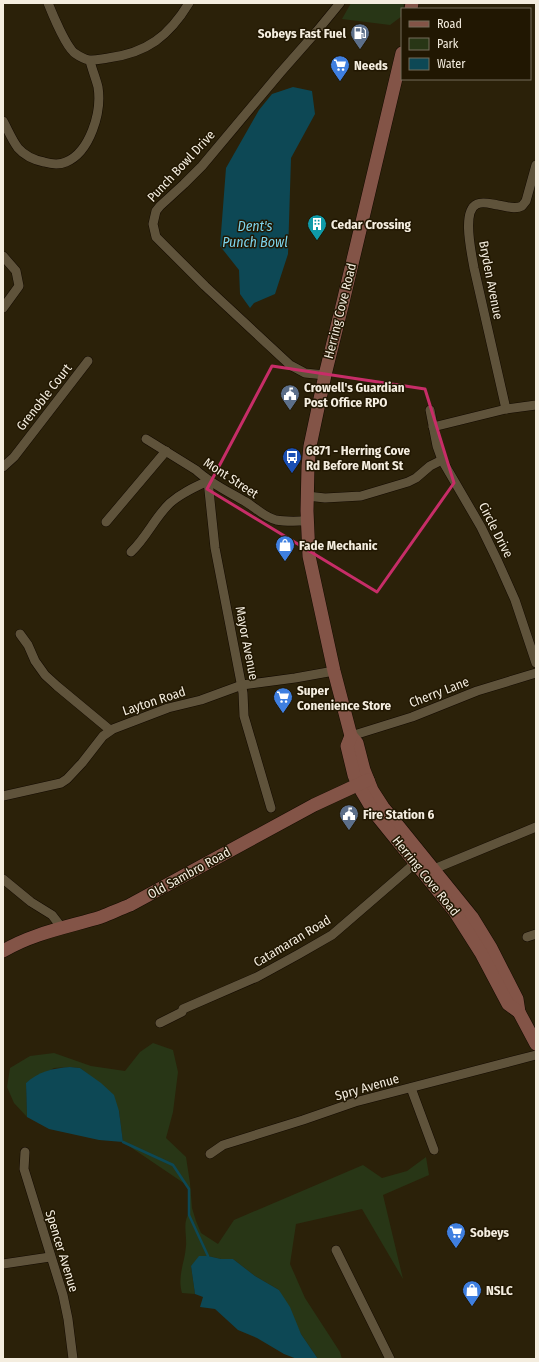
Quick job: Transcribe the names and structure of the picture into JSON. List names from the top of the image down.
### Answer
{
  "streets": {
    "main road": ["Herring Cove Road", "Old Sambro Road"],
    "street": [
      "Punch Bowl Drive",
      "Bryden Avenue",
      "Grenoble Court",
      "Mont Street",
      "Circle Drive",
      "Mayor Avenue",
      "Cherry Lane",
      "Layton Road",
      "Catamaran Road",
      "Spry Avenue",
      "Spencer Avenue"
    ]
  },
  "crossings": [
    ["Punch Bowl Drive", "Herring Cove Road"],
    ["Herring Cove Road", "Mont Street"],
    ["Herring Cove Road", "Cherry Lane"],
    ["Herring Cove Road", "Layton Road"],
    ["Herring Cove Road", "Old Sambro Road"],
    ["Herring Cove Road", "Catamaran Road"],
    ["Mont Street", "Mayor Avenue"],
    ["Mayor Avenue", "Layton Road"]
  ],
  "water": ["Dent's Punch Bowl"],
  "places": {
    "fuel station": ["Sobeys Fast Fuel"],
    "supermarket": ["Needs", "Super Conenience Store", "Sobeys"],
    "building": ["Cedar Crossing"],
    "public building": ["Crowell's Guardian Post Office RPO", "Fire Station 6"],
    "bus stop": ["6871 - Herring Cove Rd Before Mont St"],
    "shop": ["Fade Mechanic", "NSLC"]
  },
  "legend": ["Road", "Park", "Water"]
}
